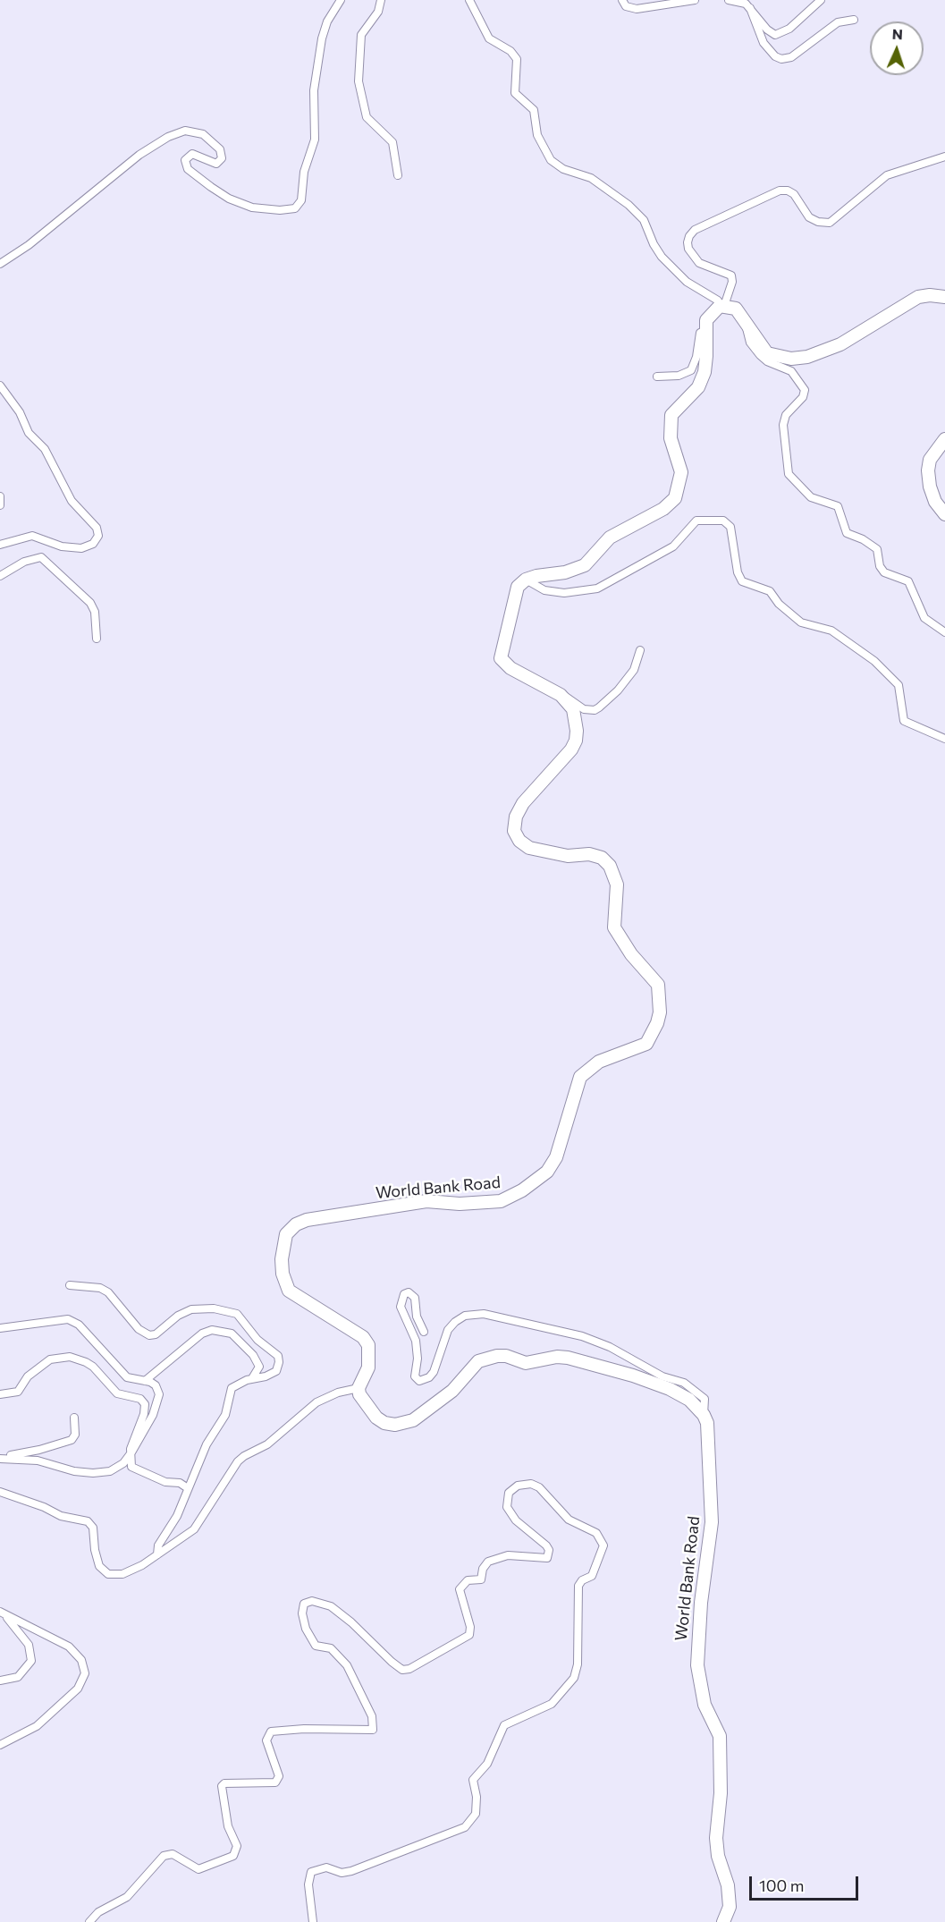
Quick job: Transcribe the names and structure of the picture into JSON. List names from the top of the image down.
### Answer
{
  "streets": {
    "main road": ["World Bank Road"]
  },
  "scale_bar": "100 m",
  "north": "top"
}
